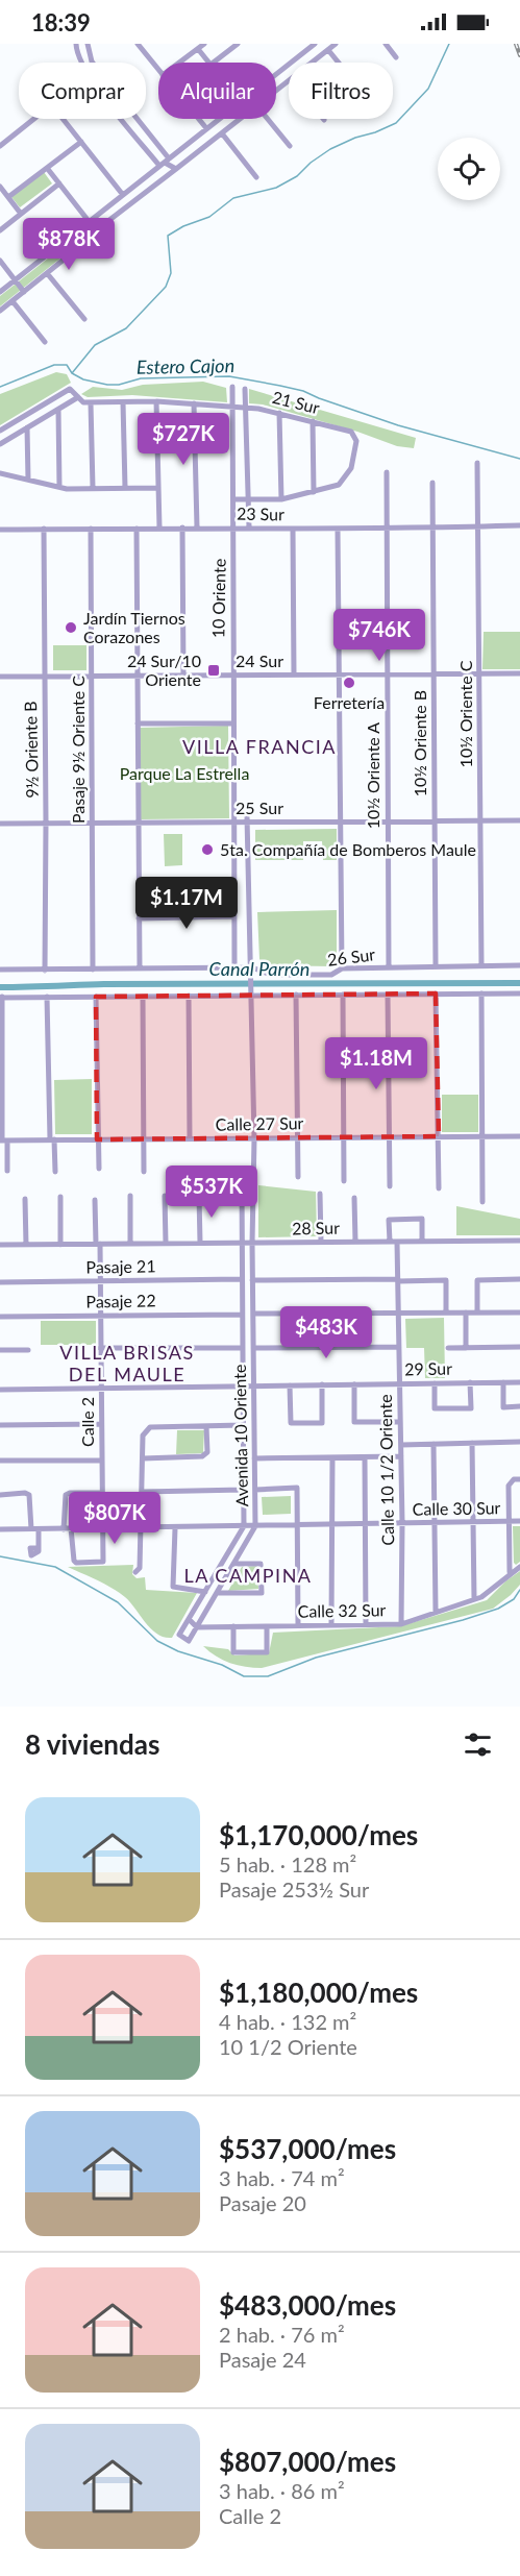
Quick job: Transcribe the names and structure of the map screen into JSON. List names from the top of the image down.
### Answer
{
  "streets": {
    "street": [
      "21 Sur",
      "23 Sur",
      "10 Oriente",
      "24 Sur",
      "10½ Oriente C",
      "10½ Oriente B",
      "9½ Oriente B",
      "Pasaje 9½ Oriente C",
      "10½ Oriente A",
      "25 Sur",
      "26 Sur",
      "Calle 27 Sur",
      "28 Sur",
      "Pasaje 21",
      "Pasaje 22",
      "29 Sur",
      "Calle 2",
      "Avenida 10 Oriente",
      "Calle 10 1/2 Oriente",
      "Calle 30 Sur",
      "Calle 32 Sur"
    ]
  },
  "crossings": [
    ["21 Sur", "10 Oriente"],
    ["23 Sur", "10 Oriente"],
    ["23 Sur", "10½ Oriente C"],
    ["23 Sur", "10½ Oriente B"],
    ["23 Sur", "9½ Oriente B"],
    ["23 Sur", "Pasaje 9½ Oriente C"],
    ["23 Sur", "10½ Oriente A"],
    ["10 Oriente", "24 Sur"],
    ["10 Oriente", "25 Sur"],
    ["10 Oriente", "26 Sur"],
    ["24 Sur", "10½ Oriente C"],
    ["24 Sur", "10½ Oriente B"],
    ["24 Sur", "9½ Oriente B"],
    ["24 Sur", "Pasaje 9½ Oriente C"],
    ["24 Sur", "10½ Oriente A"],
    ["10½ Oriente C", "25 Sur"],
    ["10½ Oriente C", "26 Sur"],
    ["10½ Oriente B", "25 Sur"],
    ["10½ Oriente B", "26 Sur"],
    ["9½ Oriente B", "25 Sur"],
    ["9½ Oriente B", "26 Sur"],
    ["Pasaje 9½ Oriente C", "25 Sur"],
    ["Pasaje 9½ Oriente C", "26 Sur"],
    ["10½ Oriente A", "25 Sur"],
    ["10½ Oriente A", "26 Sur"],
    ["26 Sur", "Avenida 10 Oriente"],
    ["Calle 27 Sur", "Avenida 10 Oriente"],
    ["28 Sur", "Calle 2"],
    ["28 Sur", "Avenida 10 Oriente"],
    ["28 Sur", "Calle 10 1/2 Oriente"],
    ["Pasaje 21", "Calle 2"],
    ["Pasaje 21", "Avenida 10 Oriente"],
    ["Pasaje 22", "Calle 2"],
    ["Pasaje 22", "Avenida 10 Oriente"],
    ["29 Sur", "Calle 2"],
    ["29 Sur", "Avenida 10 Oriente"],
    ["29 Sur", "Calle 10 1/2 Oriente"],
    ["Calle 2", "Calle 30 Sur"],
    ["Avenida 10 Oriente", "Calle 30 Sur"],
    ["Avenida 10 Oriente", "Calle 32 Sur"],
    ["Calle 10 1/2 Oriente", "Calle 30 Sur"],
    ["Calle 10 1/2 Oriente", "Calle 32 Sur"]
  ],
  "districts": ["VILLA FRANCIA", "VILLA BRISAS DEL MAULE", "LA CAMPINA"],
  "water": ["Estero Cajon", "Canal Parrón"],
  "parks": ["Parque La Estrella"],
  "places": {
    "other": ["Jardín Tiernos Corazones", "Ferretería", "5ta. Compañía de Bomberos Maule"],
    "transit": ["24 Sur/10 Oriente"]
  },
  "page": {
    "status": "18:39",
    "chip": ["Comprar", "Alquilar", "Filtros"],
    "price": [
      "$878K",
      "$727K",
      "$746K",
      "$1.17M",
      "$1.18M",
      "$537K",
      "$483K",
      "$807K"
    ],
    "heading": "8 viviendas",
    "list": [
      {
        "name": "$1,170,000/mes",
        "note": "5 hab. · 128 m² · Pasaje 253½ Sur"
      },
      {
        "name": "$1,180,000/mes",
        "note": "4 hab. · 132 m² · 10 1/2 Oriente"
      },
      {
        "name": "$537,000/mes",
        "note": "3 hab. · 74 m² · Pasaje 20"
      },
      {
        "name": "$483,000/mes",
        "note": "2 hab. · 76 m² · Pasaje 24"
      },
      {
        "name": "$807,000/mes",
        "note": "3 hab. · 86 m² · Calle 2"
      }
    ]
  }
}
